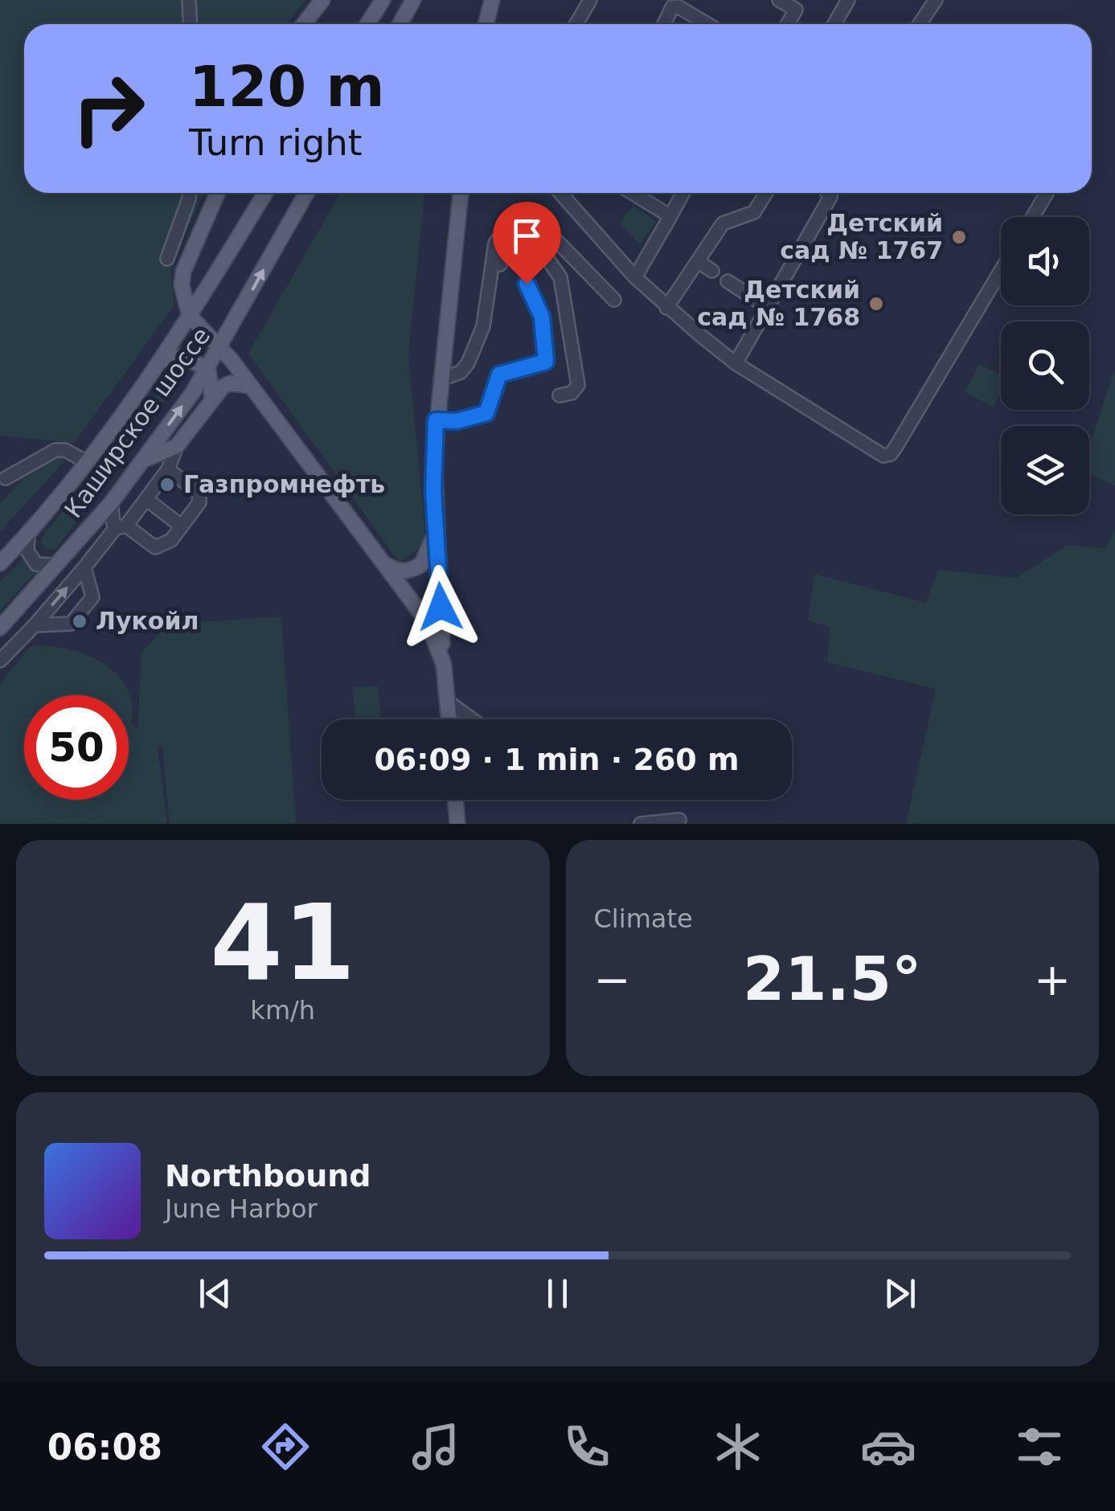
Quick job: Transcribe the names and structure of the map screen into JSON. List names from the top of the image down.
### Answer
{
  "streets": {
    "main road": ["Каширское шоссе"]
  },
  "places": [
    "Детский сад № 1767",
    "Детский сад № 1768",
    "Газпромнефть",
    "Лукойл"
  ],
  "page": {
    "turn": ["120 m", "Turn right"],
    "limit": "50",
    "trip": "06:09 · 1 min · 260 m",
    "tile": [
      ["41", "km/h"],
      "Climate"
    ],
    "heat": ["−", "21.5°", "+"],
    "song": ["Northbound", "June Harbor"],
    "tabs": "06:08"
  }
}
